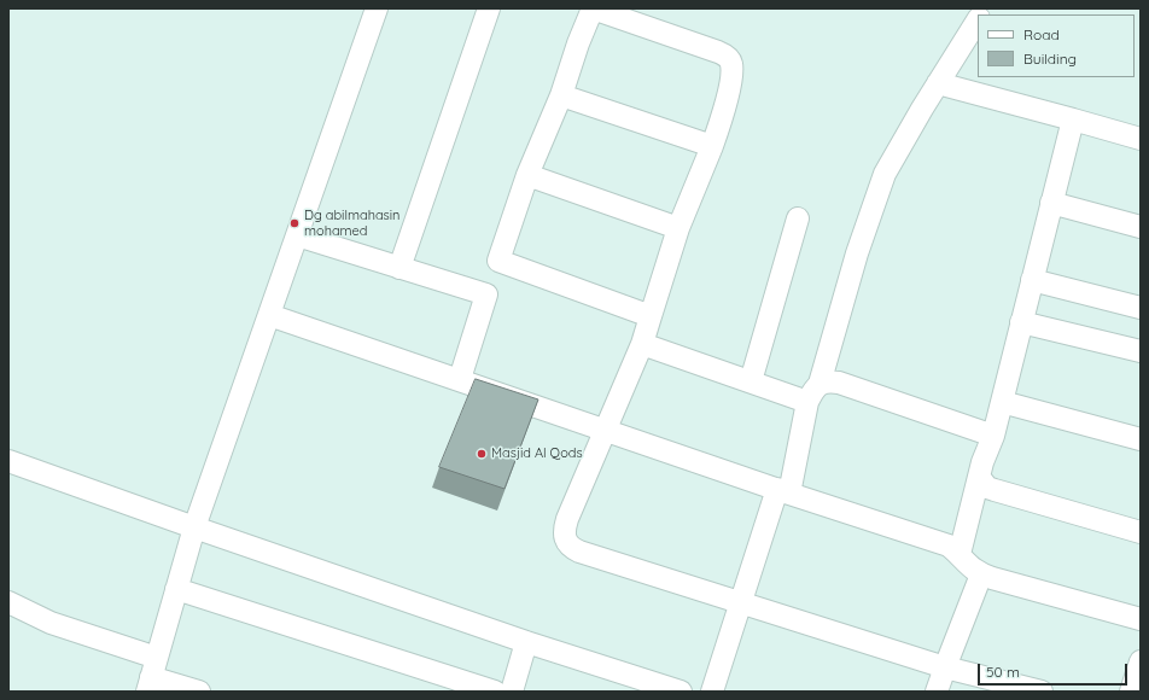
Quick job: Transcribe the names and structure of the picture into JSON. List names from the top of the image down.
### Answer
{
  "places": ["Dg abilmahasin mohamed", "Masjid Al Qods"],
  "legend": ["Road", "Building"],
  "scale_bar": "50 m"
}
